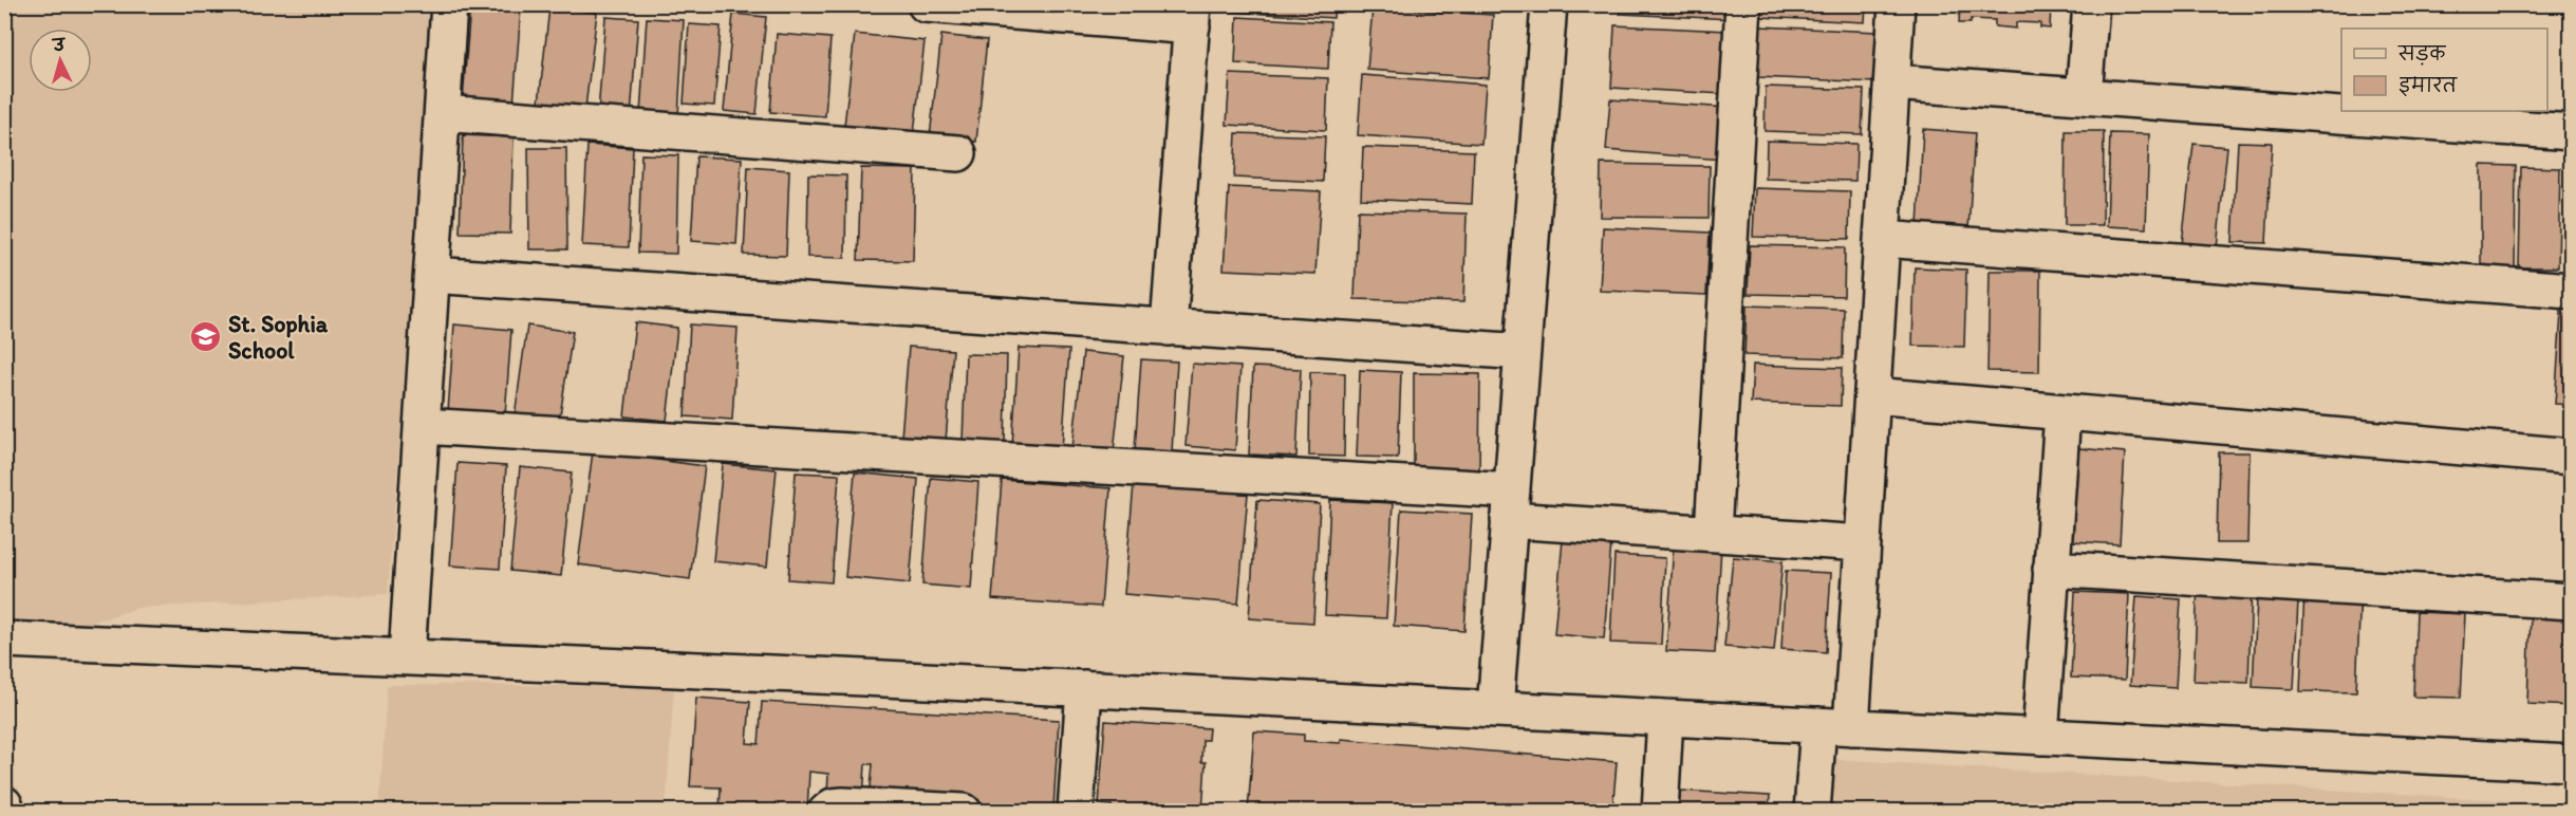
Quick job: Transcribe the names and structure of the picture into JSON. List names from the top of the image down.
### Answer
{
  "places": {
    "school or university": ["St. Sophia School"]
  },
  "legend": ["सड़क", "इमारत"],
  "north": "top"
}
